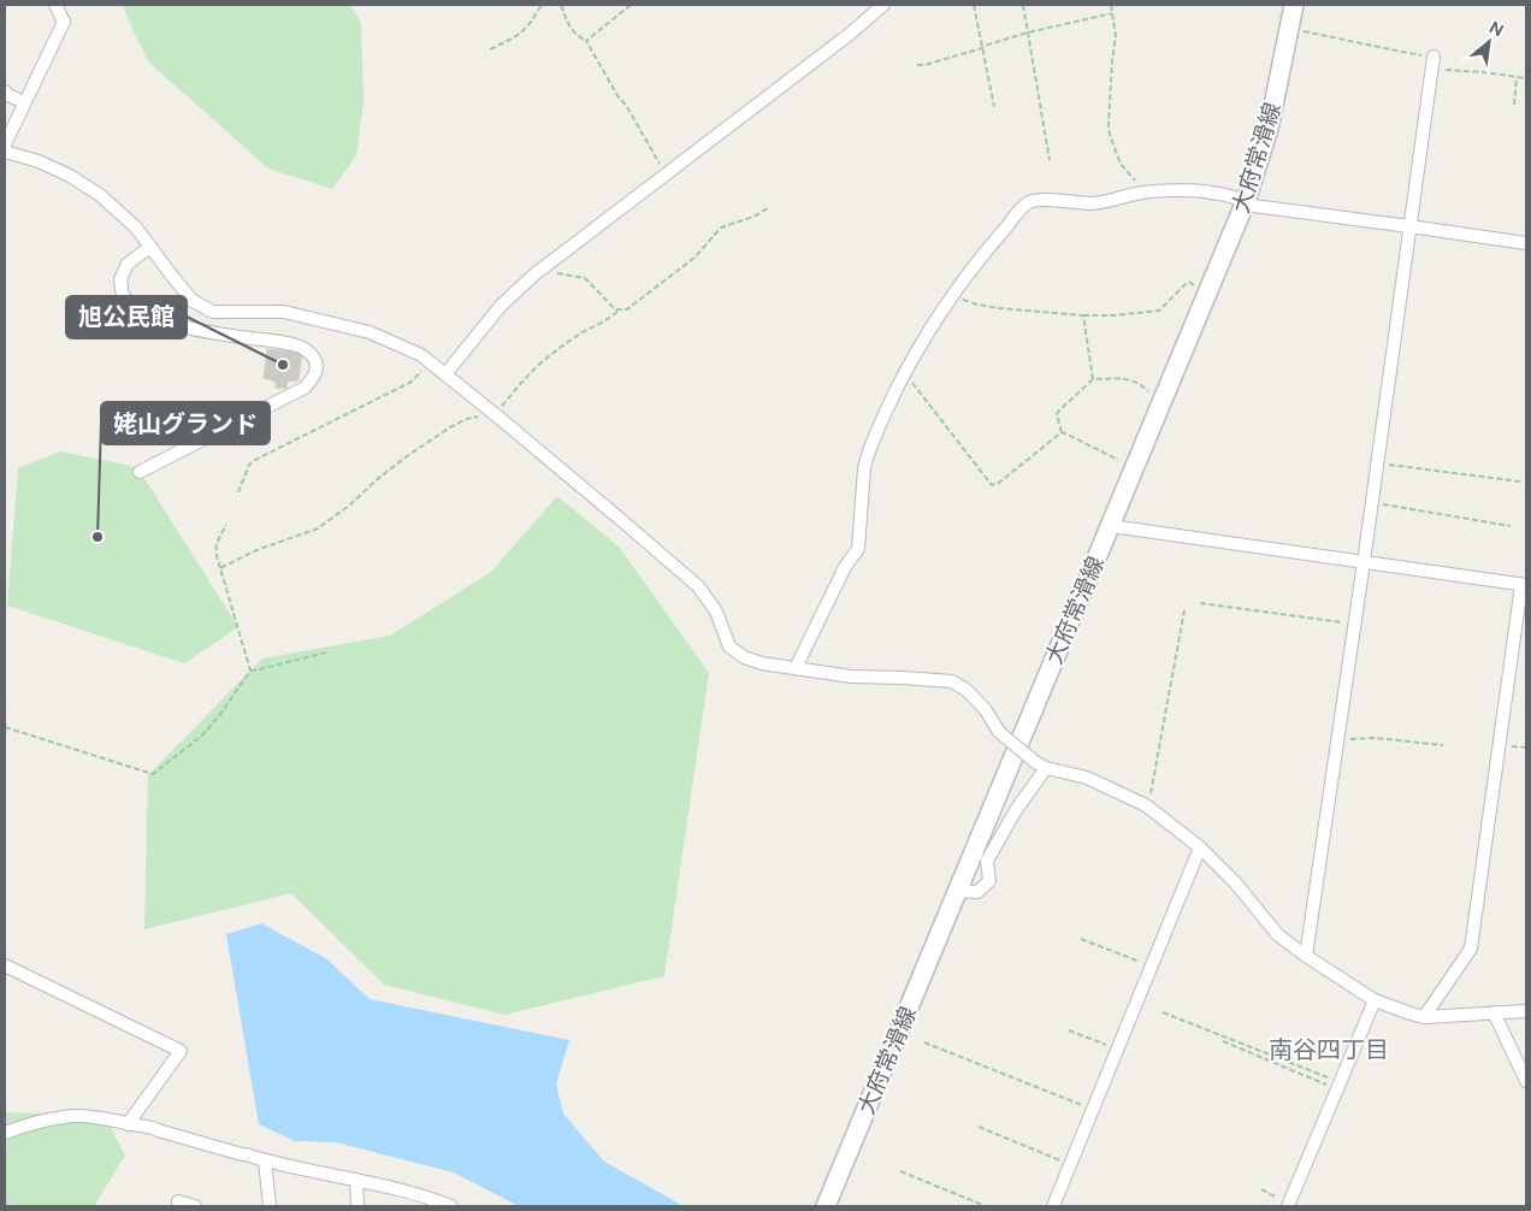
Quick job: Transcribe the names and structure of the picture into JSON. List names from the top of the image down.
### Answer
{
  "streets": {
    "main road": ["大府常滑線"]
  },
  "districts": ["南谷四丁目"],
  "places": ["旭公民館", "姥山グランド"],
  "north": "top right"
}
